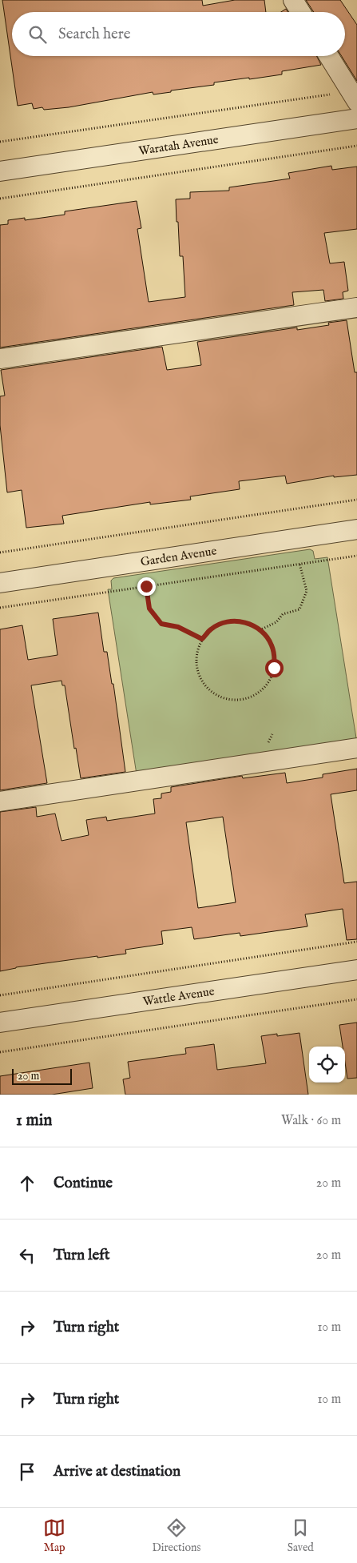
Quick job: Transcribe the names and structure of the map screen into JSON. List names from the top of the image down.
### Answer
{
  "streets": {
    "street": ["Waratah Avenue", "Garden Avenue", "Wattle Avenue"]
  },
  "scale_bar": "20 m",
  "page": {
    "search": "Search here",
    "scale": "20 m",
    "heading": ["1 min", "Walk · 60 m"],
    "list": [
      ["Continue", "20 m"],
      ["Turn left", "20 m"],
      ["Turn right", "10 m"],
      ["Turn right", "10 m"],
      "Arrive at destination"
    ],
    "nav": ["Map", "Directions", "Saved"]
  }
}
